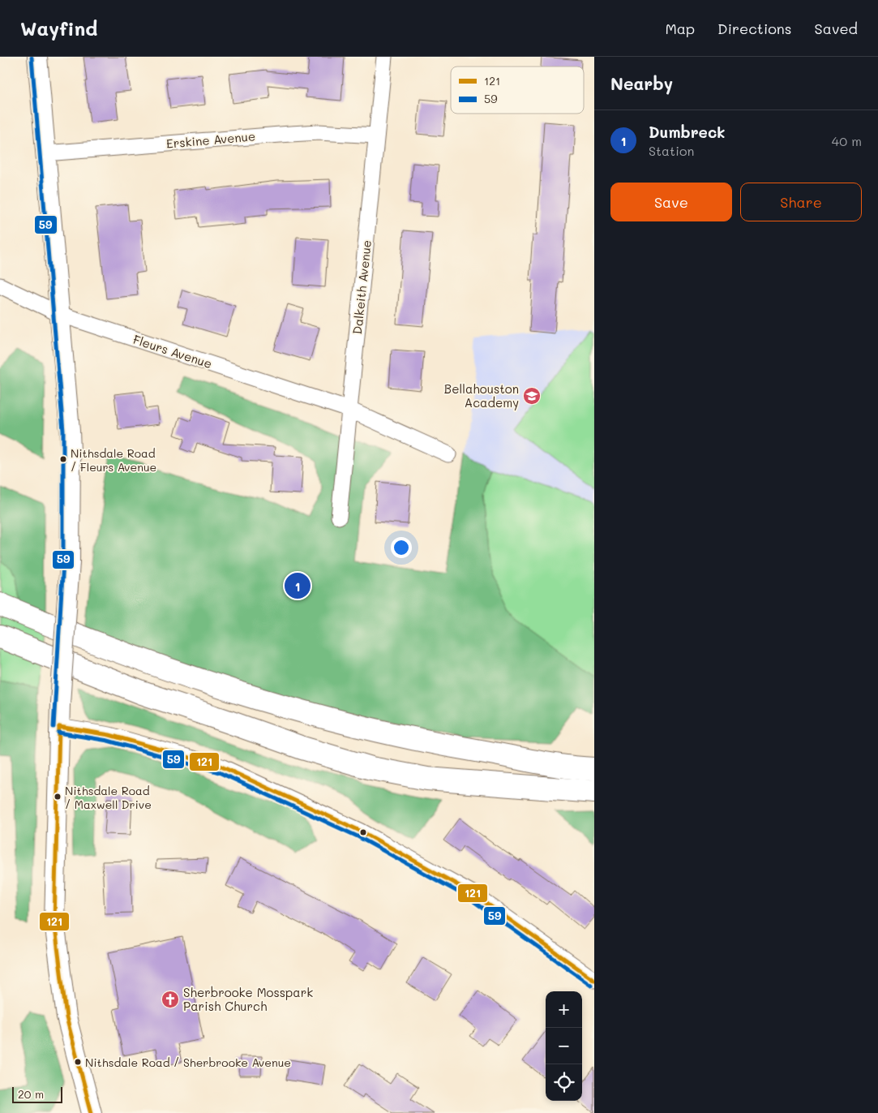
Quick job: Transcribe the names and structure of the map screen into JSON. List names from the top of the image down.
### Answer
{
  "streets": {
    "street": ["Erskine Avenue", "Dalkeith Avenue", "Fleurs Avenue"]
  },
  "crossings": [
    ["Erskine Avenue", "Dalkeith Avenue"],
    ["Dalkeith Avenue", "Fleurs Avenue"]
  ],
  "places": {
    "school or university": ["Bellahouston Academy"],
    "other": ["Nithsdale Road / Fleurs Avenue", "Nithsdale Road / Maxwell Drive", "Nithsdale Road / Sherbrooke Avenue"],
    "church": ["Sherbrooke Mosspark Parish Church"]
  },
  "lines": ["transit line 59", "transit line 121"],
  "legend": ["121", "59"],
  "scale_bar": "20 m",
  "page": {
    "header": "Wayfind",
    "nav": ["Map", "Directions", "Saved"],
    "heading": "Nearby",
    "list": [
      {
        "mark": "1",
        "name": "Dumbreck",
        "note": "Station",
        "value": "40 m"
      }
    ],
    "buttons": ["Save", "Share"],
    "pins": "1",
    "map_buttons": ["+", "−"],
    "scale": "20 m"
  }
}
